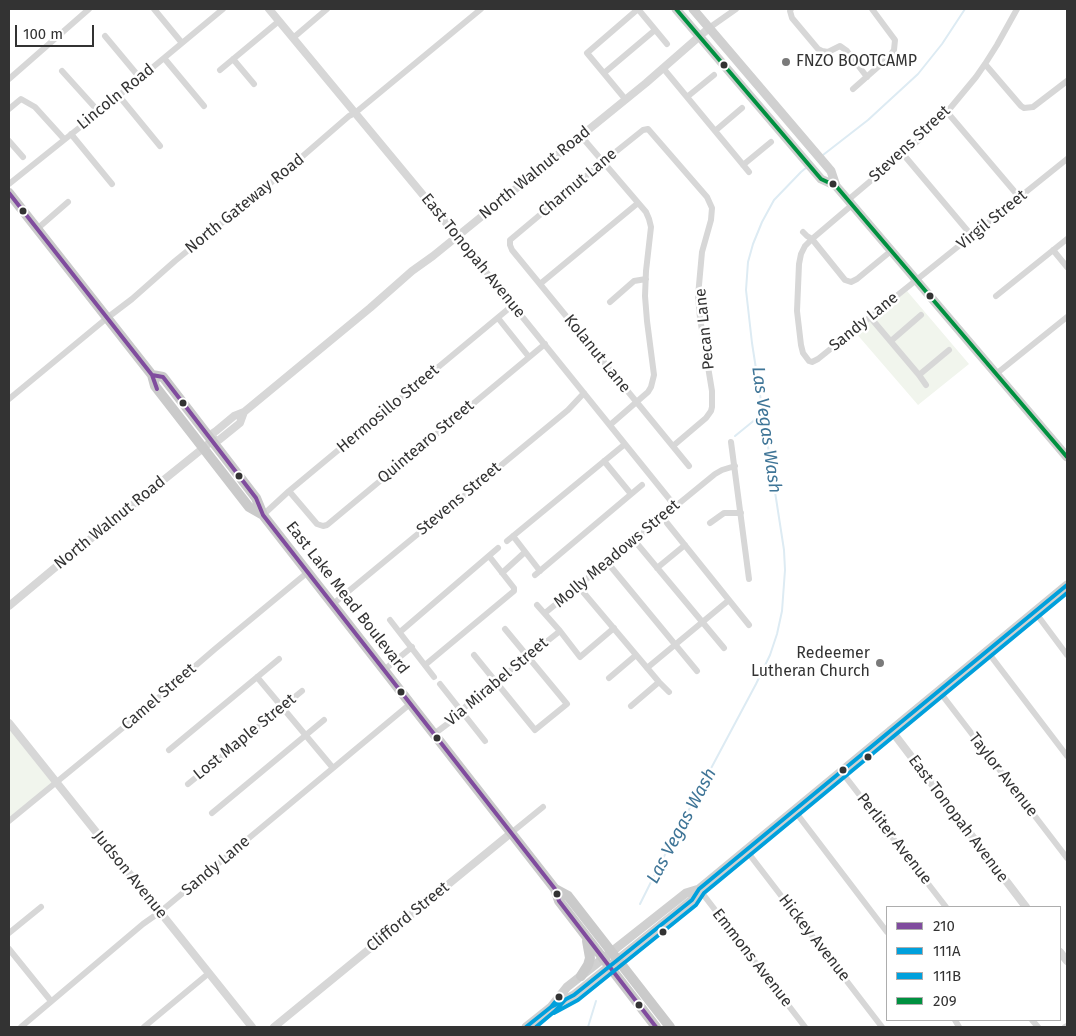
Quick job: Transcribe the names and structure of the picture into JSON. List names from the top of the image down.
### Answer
{
  "streets": {
    "main road": ["East Lake Mead Boulevard"],
    "street": [
      "Lincoln Road",
      "Stevens Street",
      "North Walnut Road",
      "Charnut Lane",
      "North Gateway Road",
      "Virgil Street",
      "East Tonopah Avenue",
      "Sandy Lane",
      "Pecan Lane",
      "Kolanut Lane",
      "Hermosillo Street",
      "Quintearo Street",
      "Molly Meadows Street",
      "Via Mirabel Street",
      "Camel Street",
      "Lost Maple Street",
      "Taylor Avenue",
      "Perliter Avenue",
      "Judson Avenue",
      "Clifford Street",
      "Hickey Avenue",
      "Emmons Avenue"
    ]
  },
  "crossings": [
    ["Stevens Street", "East Tonopah Avenue"],
    ["Stevens Street", "Sandy Lane"],
    ["Stevens Street", "East Lake Mead Boulevard"],
    ["North Walnut Road", "East Tonopah Avenue"],
    ["North Walnut Road", "East Lake Mead Boulevard"],
    ["Charnut Lane", "Pecan Lane"],
    ["Charnut Lane", "Kolanut Lane"],
    ["North Gateway Road", "East Tonopah Avenue"],
    ["North Gateway Road", "East Lake Mead Boulevard"],
    ["Virgil Street", "Sandy Lane"],
    ["East Tonopah Avenue", "Hermosillo Street"],
    ["East Tonopah Avenue", "Quintearo Street"],
    ["East Tonopah Avenue", "Molly Meadows Street"],
    ["Sandy Lane", "East Lake Mead Boulevard"],
    ["Sandy Lane", "Judson Avenue"],
    ["Pecan Lane", "Kolanut Lane"],
    ["Hermosillo Street", "Quintearo Street"],
    ["Hermosillo Street", "East Lake Mead Boulevard"],
    ["Molly Meadows Street", "Via Mirabel Street"],
    ["East Lake Mead Boulevard", "Via Mirabel Street"],
    ["East Lake Mead Boulevard", "Camel Street"],
    ["East Lake Mead Boulevard", "Clifford Street"],
    ["Camel Street", "Judson Avenue"]
  ],
  "water": ["Las Vegas Wash"],
  "places": ["FNZO BOOTCAMP", "Redeemer Lutheran Church"],
  "lines": [
    "transit line 209",
    "transit line 210",
    "transit line 111A",
    "transit line 111B"
  ],
  "legend": [
    "210",
    "111A",
    "111B",
    "209"
  ],
  "scale_bar": "100 m"
}
